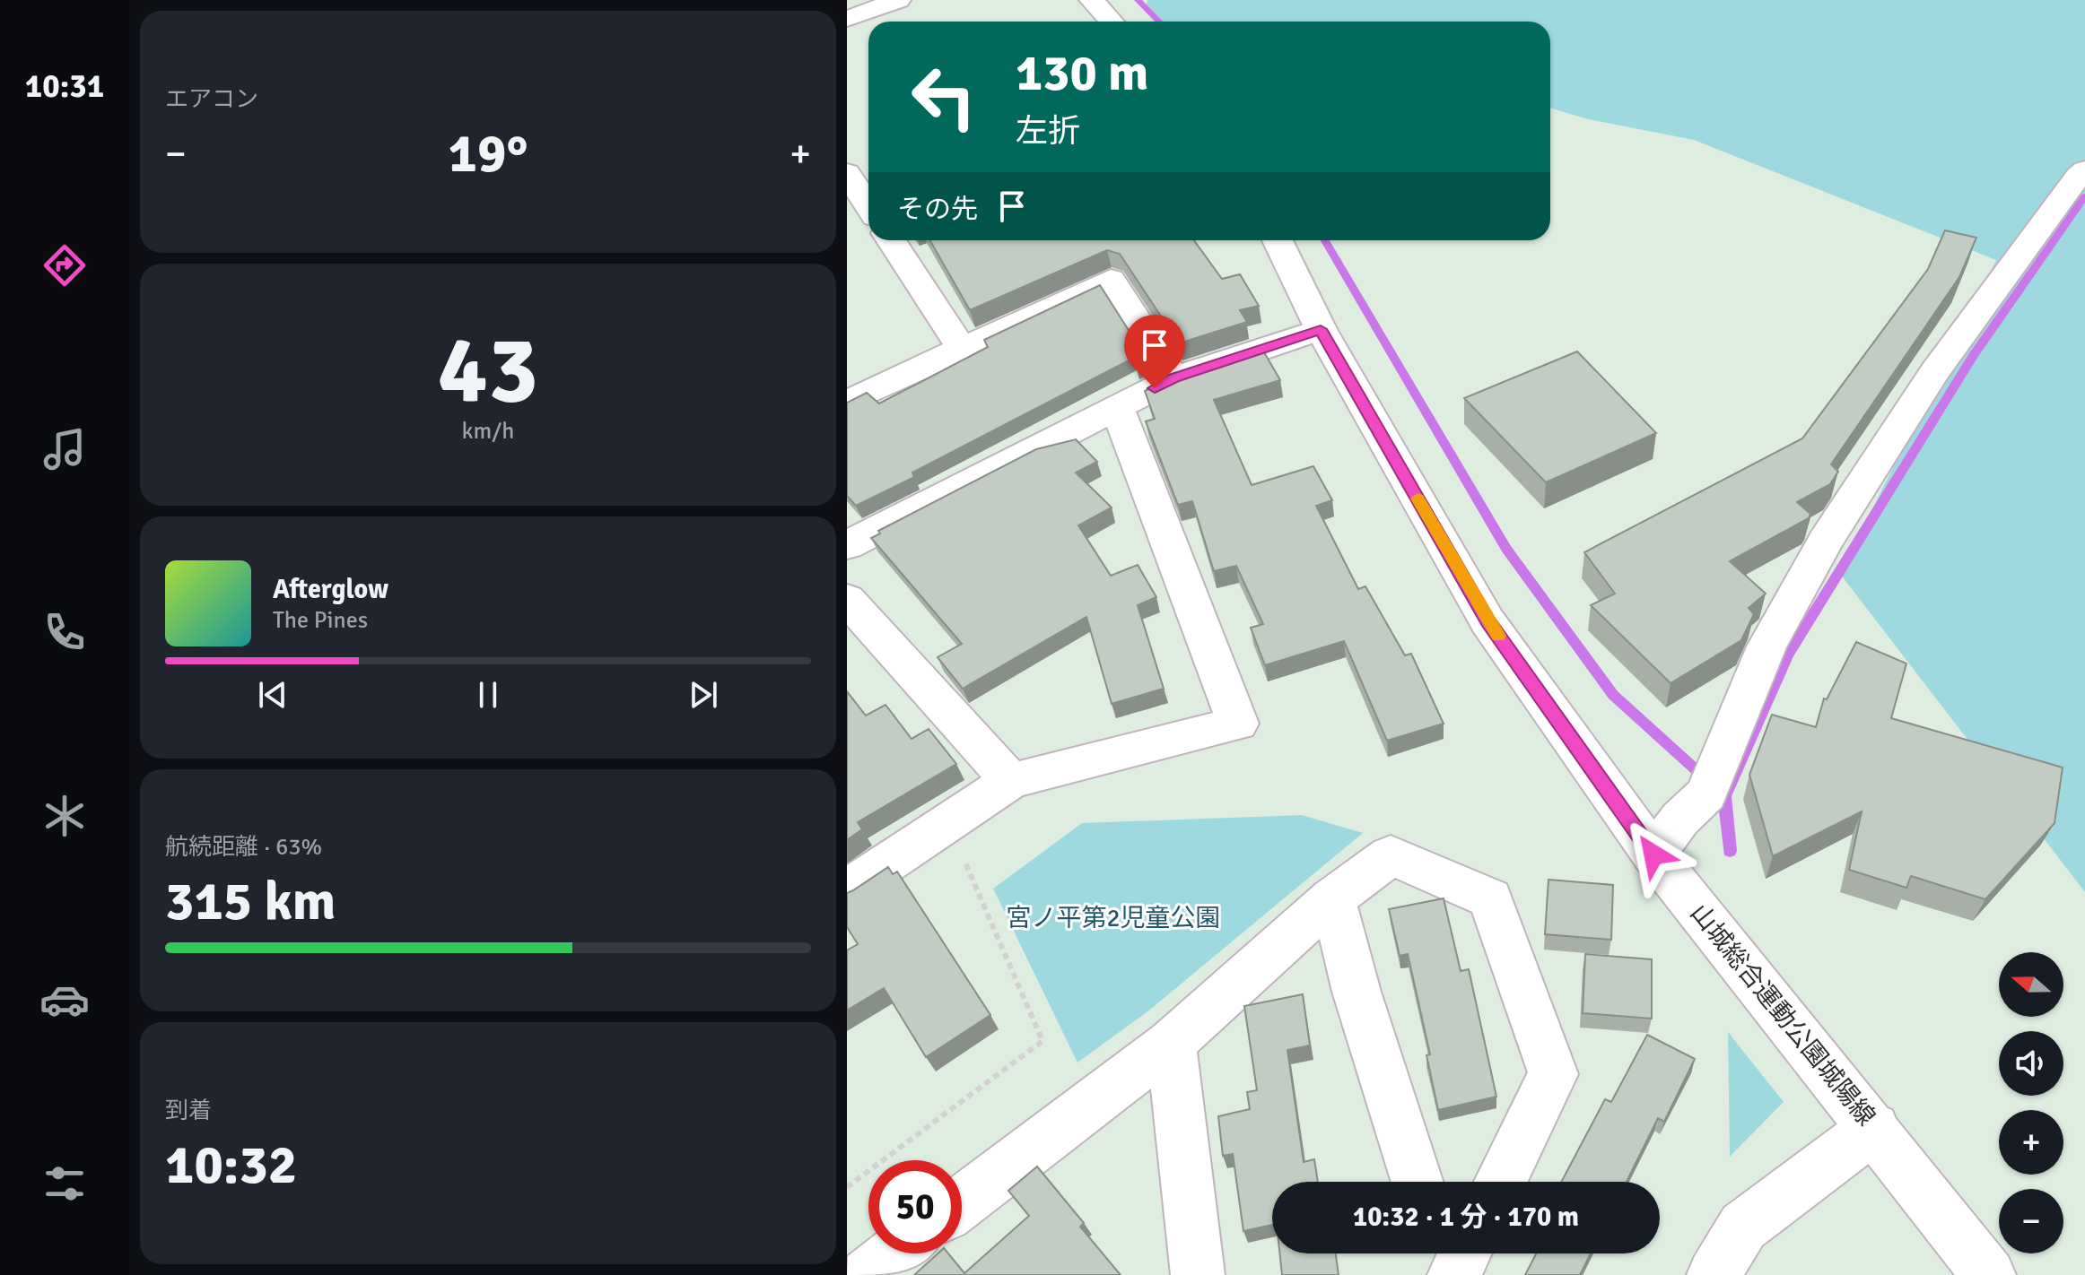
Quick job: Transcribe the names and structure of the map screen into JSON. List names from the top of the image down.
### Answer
{
  "streets": {
    "street": ["山城総合運動公園城陽線"]
  },
  "parks": ["宮ノ平第2児童公園"],
  "north": "left",
  "page": {
    "tabs": "10:31",
    "tile": [
      "エアコン",
      ["43", "km/h"],
      ["航続距離 · 63%", "315 km"],
      ["到着", "10:32"]
    ],
    "turn": ["130 m", "左折"],
    "heat": ["−", "19°", "+"],
    "then": "その先",
    "song": ["Afterglow", "The Pines"],
    "map_buttons": ["+", "−"],
    "limit": "50",
    "trip": "10:32 · 1 分 · 170 m"
  }
}
